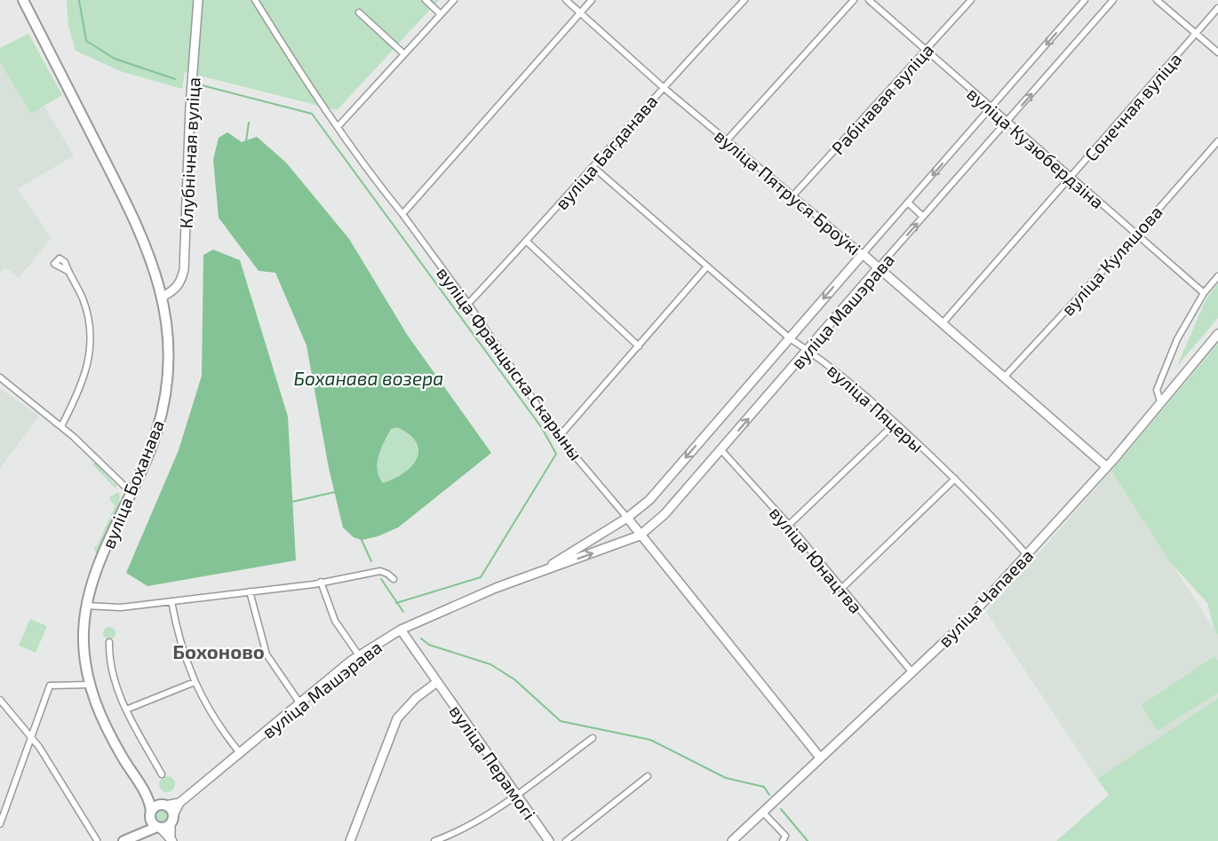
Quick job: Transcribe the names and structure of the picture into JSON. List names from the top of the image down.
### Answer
{
  "streets": {
    "main road": ["вуліца Боханава"],
    "street": [
      "Рабінавая вуліца",
      "Сонечная вуліца",
      "вуліца Кузюбердзіна",
      "вуліца Багданава",
      "Клубнічная вуліца",
      "вуліца Пятруся Броўкі",
      "вуліца Куляшова",
      "вуліца Машэрава",
      "вуліца Францыска Скарыны",
      "вуліца Пяцеры",
      "вуліца Юнацтва",
      "вуліца Чапаева",
      "вуліца Перамогі"
    ]
  },
  "crossings": [
    ["Рабінавая вуліца", "вуліца Кузюбердзіна"],
    ["Рабінавая вуліца", "вуліца Пятруся Броўкі"],
    ["Сонечная вуліца", "вуліца Кузюбердзіна"],
    ["Сонечная вуліца", "вуліца Пятруся Броўкі"],
    ["вуліца Кузюбердзіна", "вуліца Куляшова"],
    ["вуліца Кузюбердзіна", "вуліца Машэрава"],
    ["вуліца Багданава", "вуліца Пятруся Броўкі"],
    ["вуліца Багданава", "вуліца Францыска Скарыны"],
    ["вуліца Багданава", "вуліца Пяцеры"],
    ["Клубнічная вуліца", "вуліца Боханава"],
    ["вуліца Пятруся Броўкі", "вуліца Куляшова"],
    ["вуліца Пятруся Броўкі", "вуліца Машэрава"],
    ["вуліца Пятруся Броўкі", "вуліца Чапаева"],
    ["вуліца Машэрава", "вуліца Францыска Скарыны"],
    ["вуліца Машэрава", "вуліца Пяцеры"],
    ["вуліца Машэрава", "вуліца Боханава"],
    ["вуліца Машэрава", "вуліца Юнацтва"],
    ["вуліца Машэрава", "вуліца Перамогі"],
    ["вуліца Францыска Скарыны", "вуліца Чапаева"],
    ["вуліца Пяцеры", "вуліца Чапаева"],
    ["вуліца Юнацтва", "вуліца Чапаева"]
  ],
  "districts": ["Бохоново"],
  "water": ["Боханава возера"]
}
